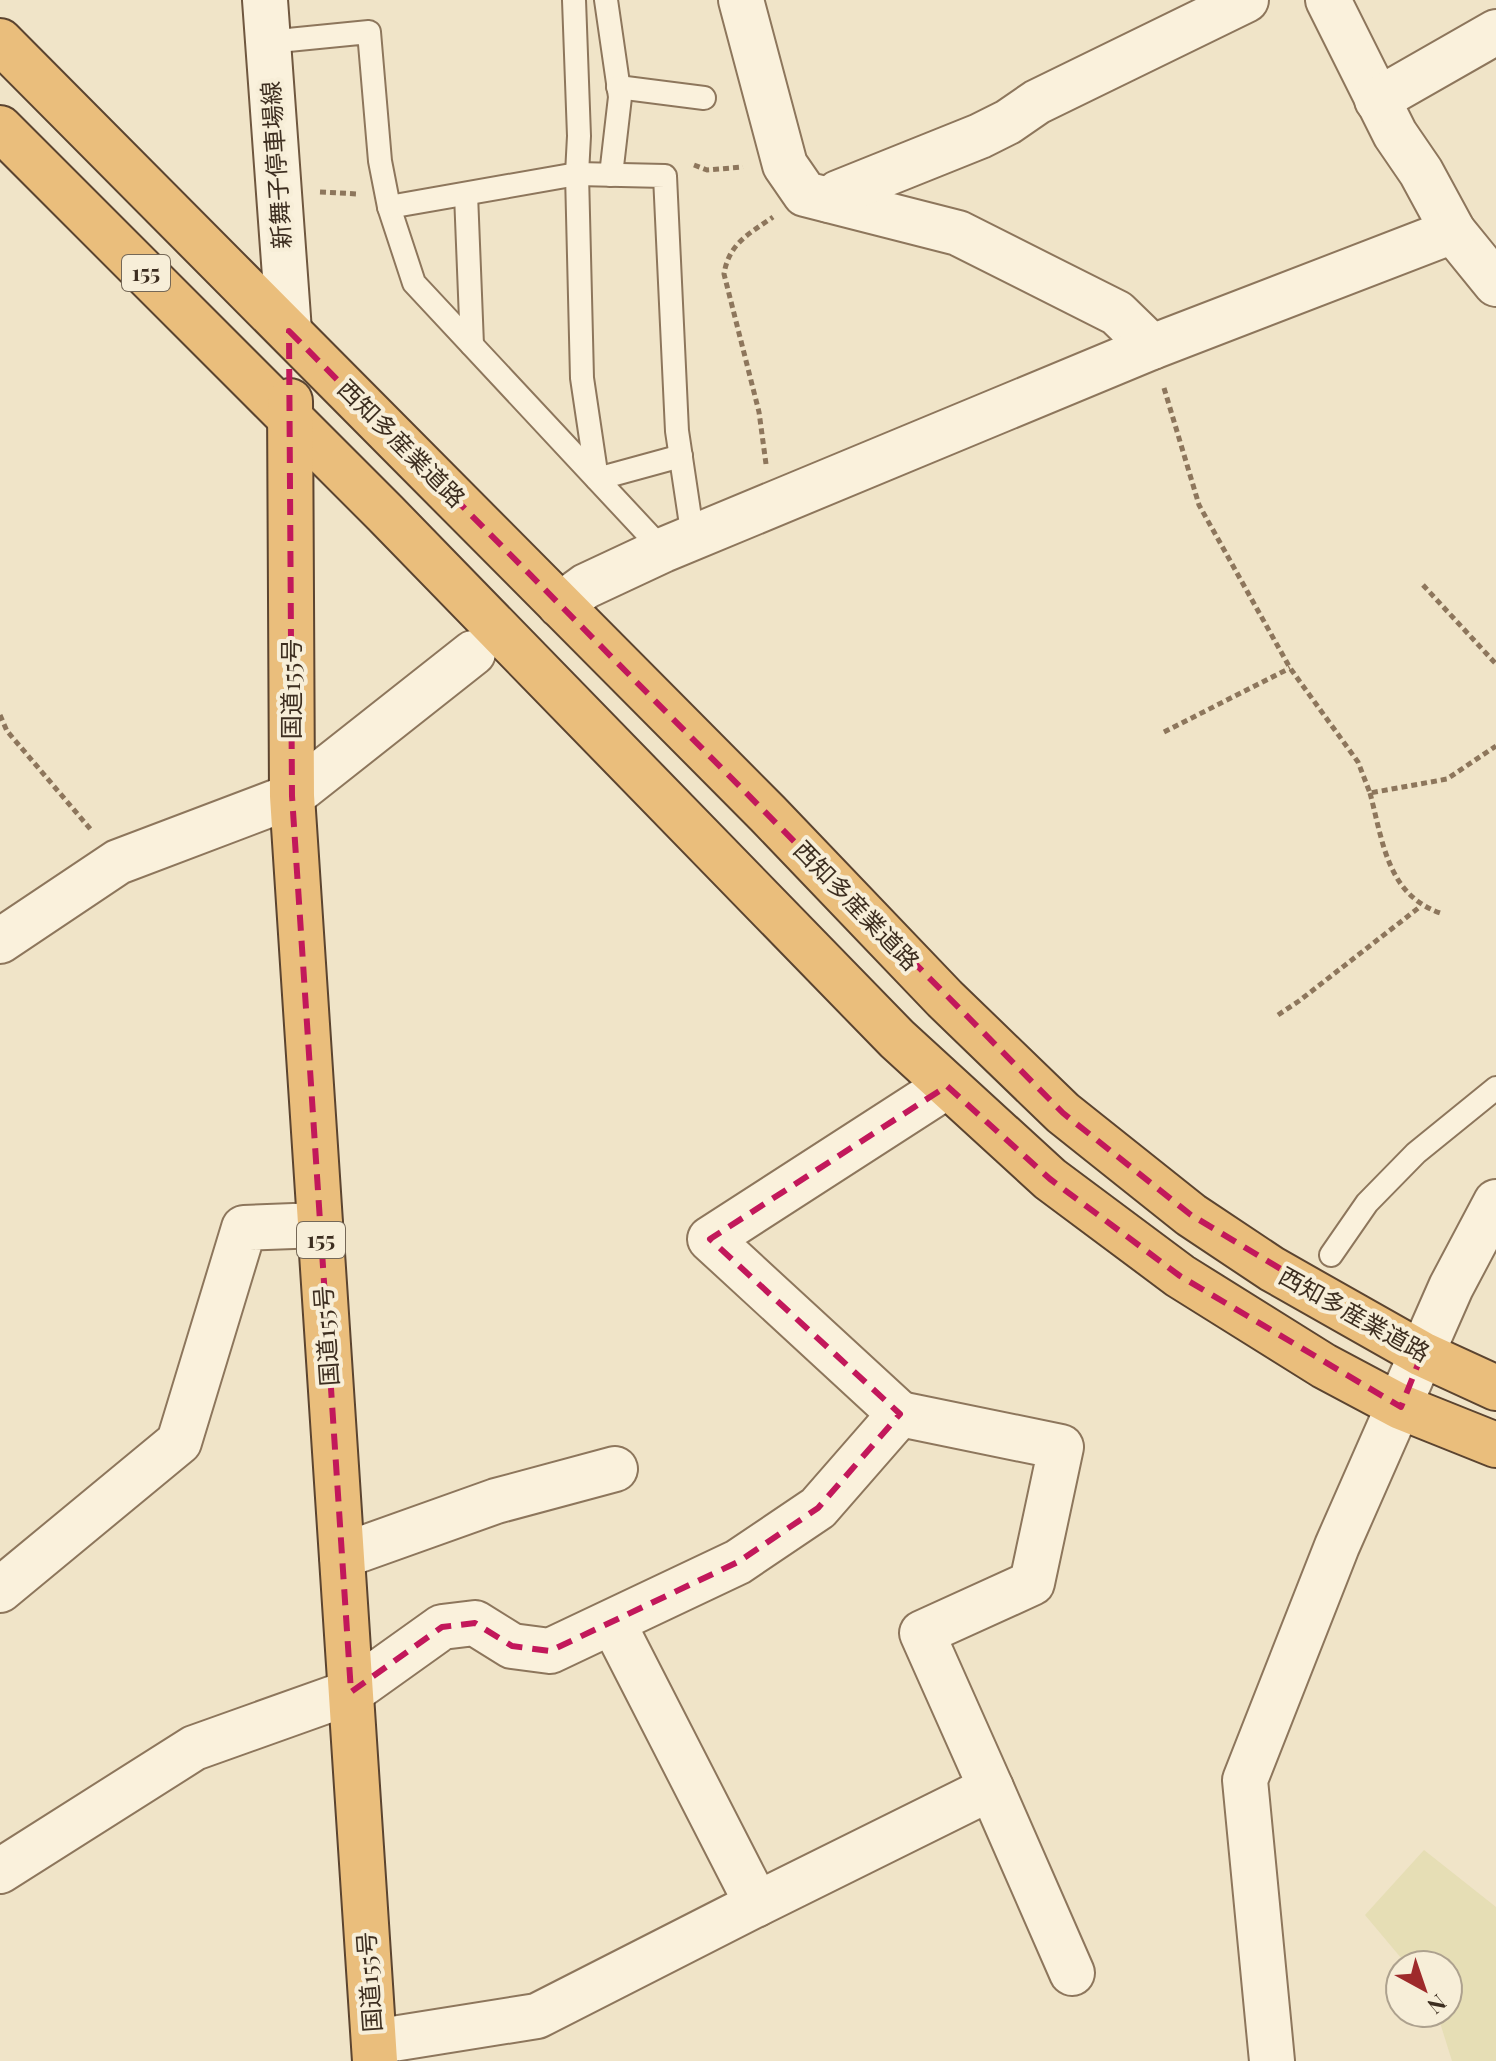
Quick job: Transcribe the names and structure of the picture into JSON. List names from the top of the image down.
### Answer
{
  "streets": {
    "highway": ["155", "西知多産業道路", "国道155号"],
    "street": ["新舞子停車場線"]
  },
  "crossings": [
    ["新舞子停車場線", "155"],
    ["新舞子停車場線", "西知多産業道路"],
    ["新舞子停車場線", "国道155号"],
    ["155", "西知多産業道路"],
    ["155", "国道155号"],
    ["西知多産業道路", "国道155号"]
  ],
  "north": "bottom right"
}
